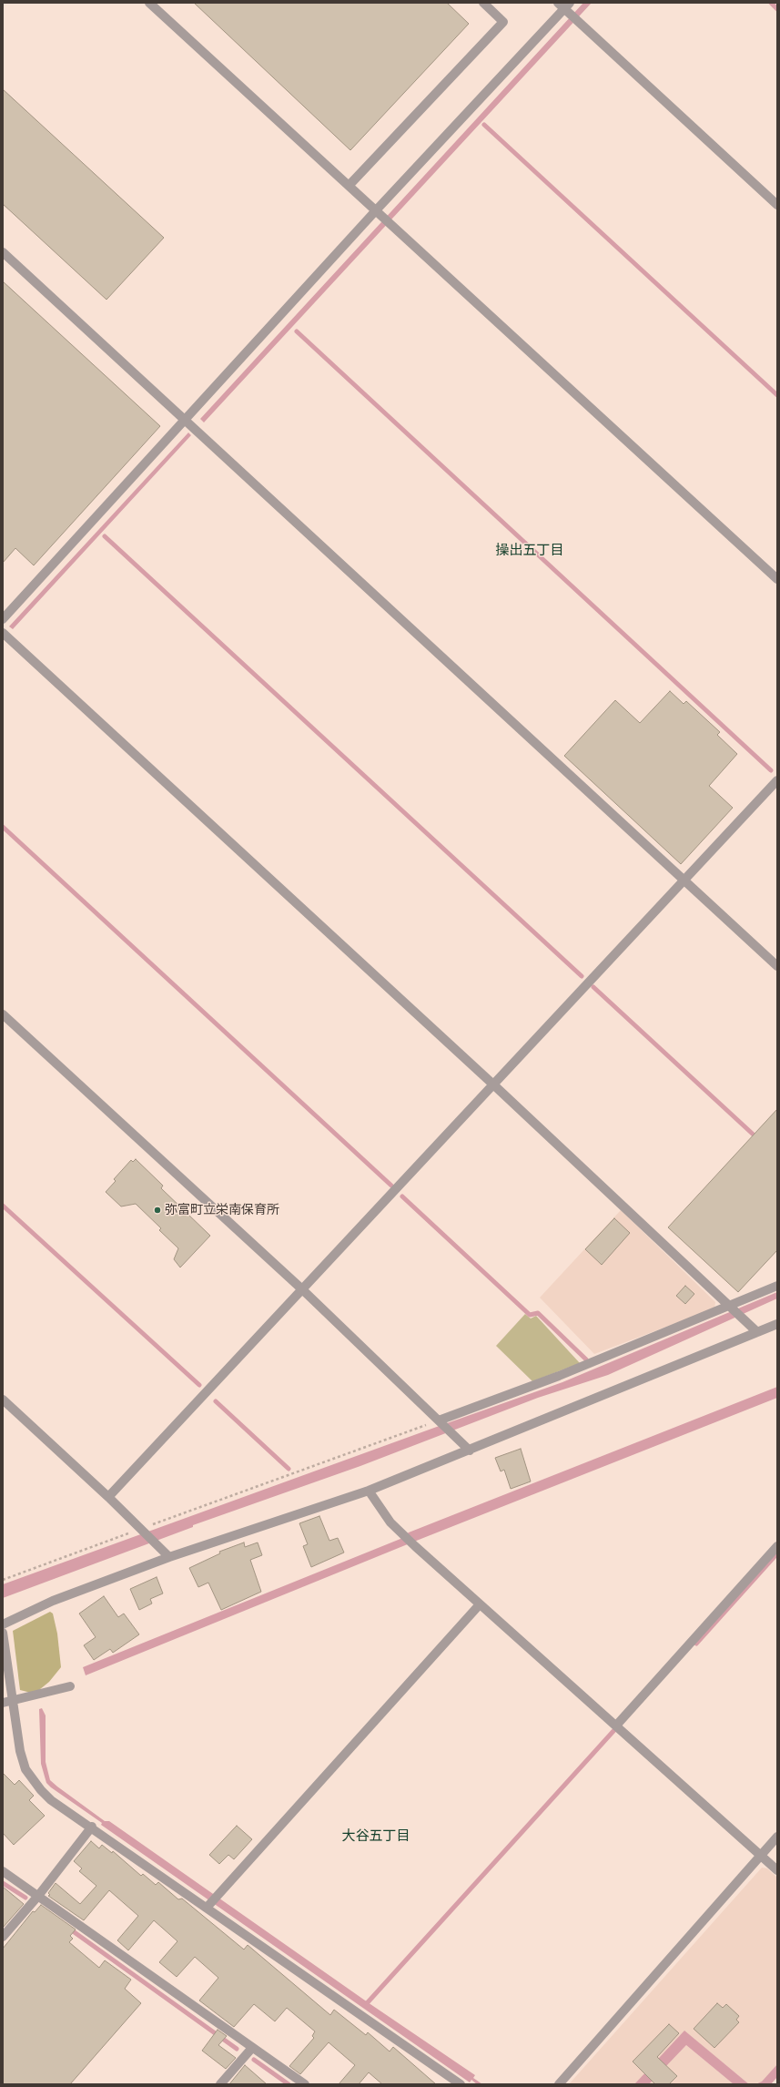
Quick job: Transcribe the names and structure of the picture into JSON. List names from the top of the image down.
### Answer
{
  "districts": ["操出五丁目", "大谷五丁目"],
  "places": ["弥富町立栄南保育所"]
}
